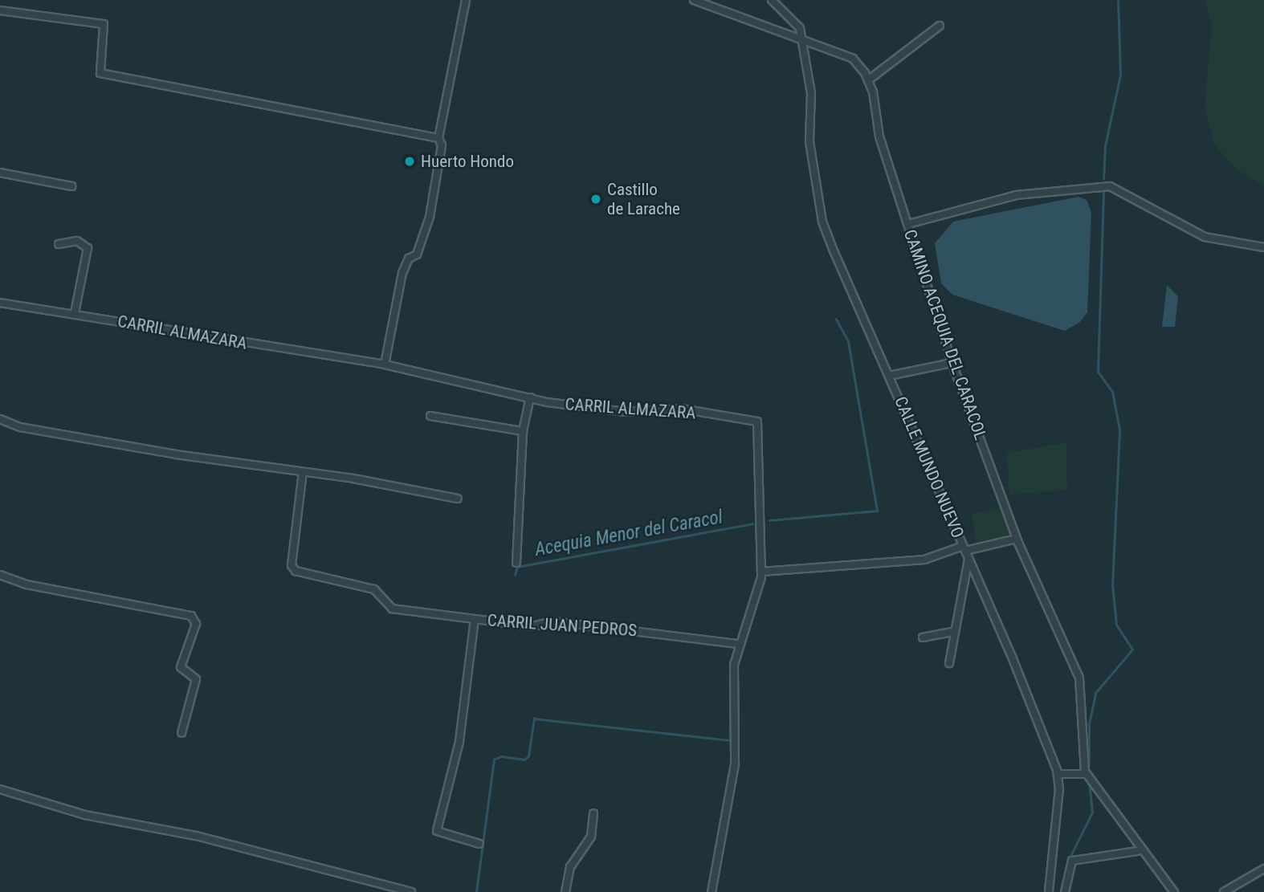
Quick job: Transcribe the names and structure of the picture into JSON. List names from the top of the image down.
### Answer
{
  "streets": {
    "street": [
      "CARRIL ALMAZARA",
      "CAMINO ACEQUIA DEL CARACOL",
      "CALLE MUNDO NUEVO",
      "CARRIL JUAN PEDROS"
    ]
  },
  "crossings": [
    ["CARRIL ALMAZARA", "CARRIL JUAN PEDROS"],
    ["CAMINO ACEQUIA DEL CARACOL", "CALLE MUNDO NUEVO"]
  ],
  "water": ["Acequia Menor del Caracol"],
  "places": ["Huerto Hondo", "Castillo de Larache"]
}
